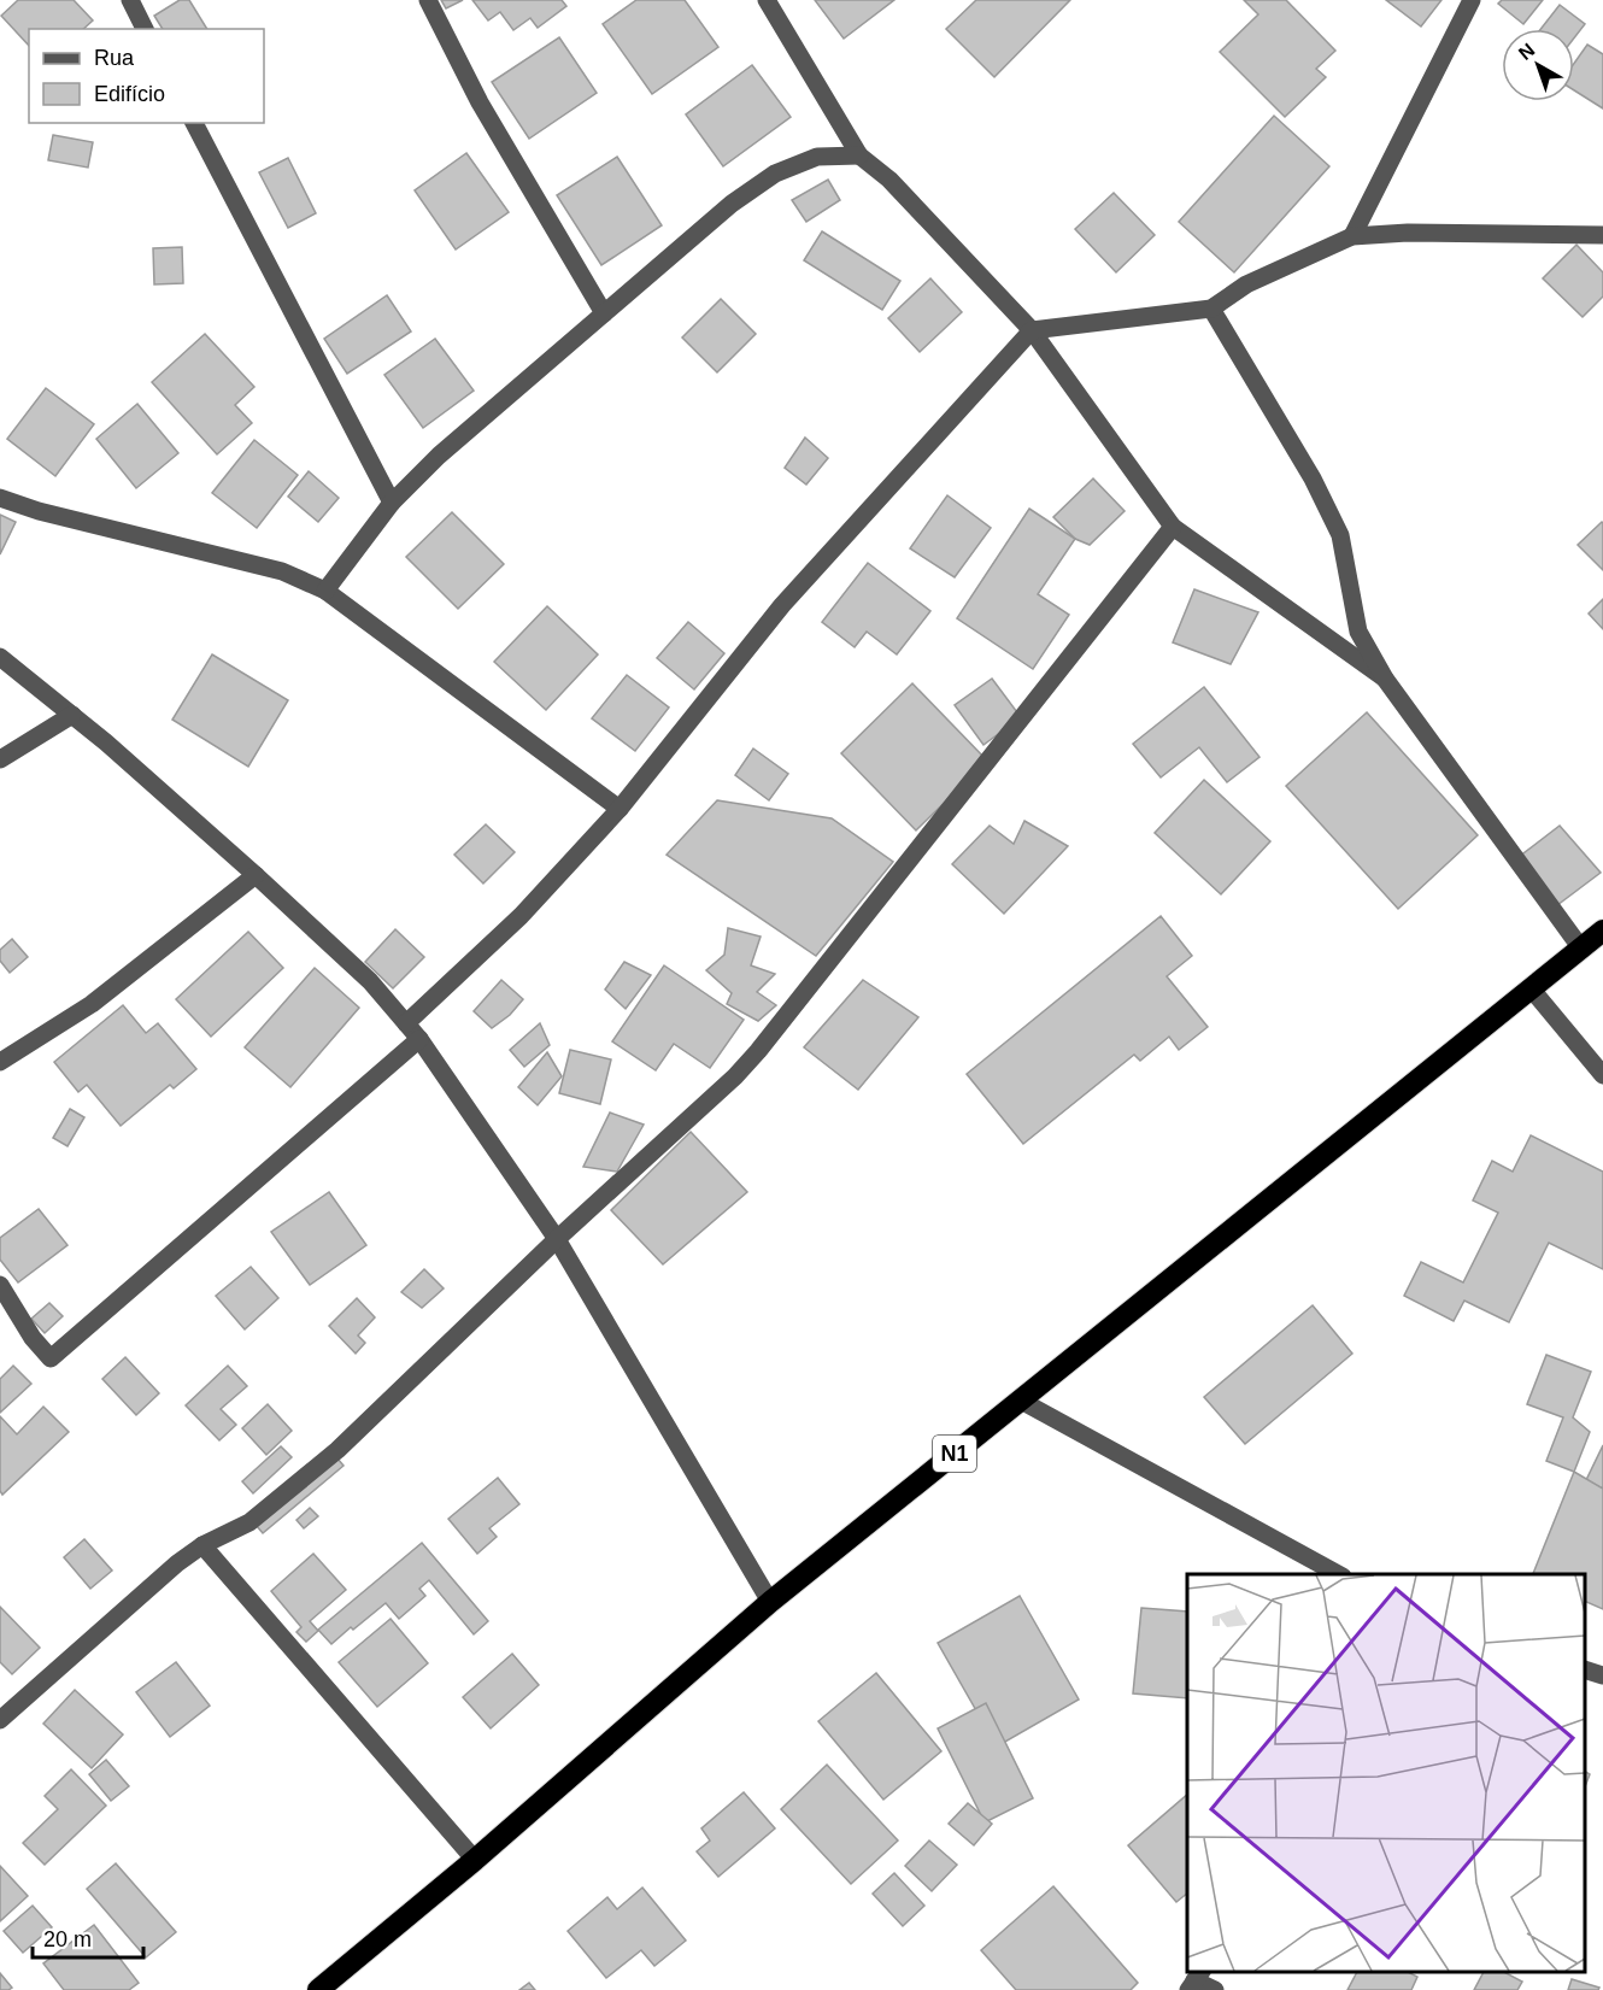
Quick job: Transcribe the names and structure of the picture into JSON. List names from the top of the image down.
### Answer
{
  "streets": {
    "highway": ["N1"]
  },
  "legend": ["Rua", "Edifício"],
  "scale_bar": "20 m",
  "north": "top left"
}
